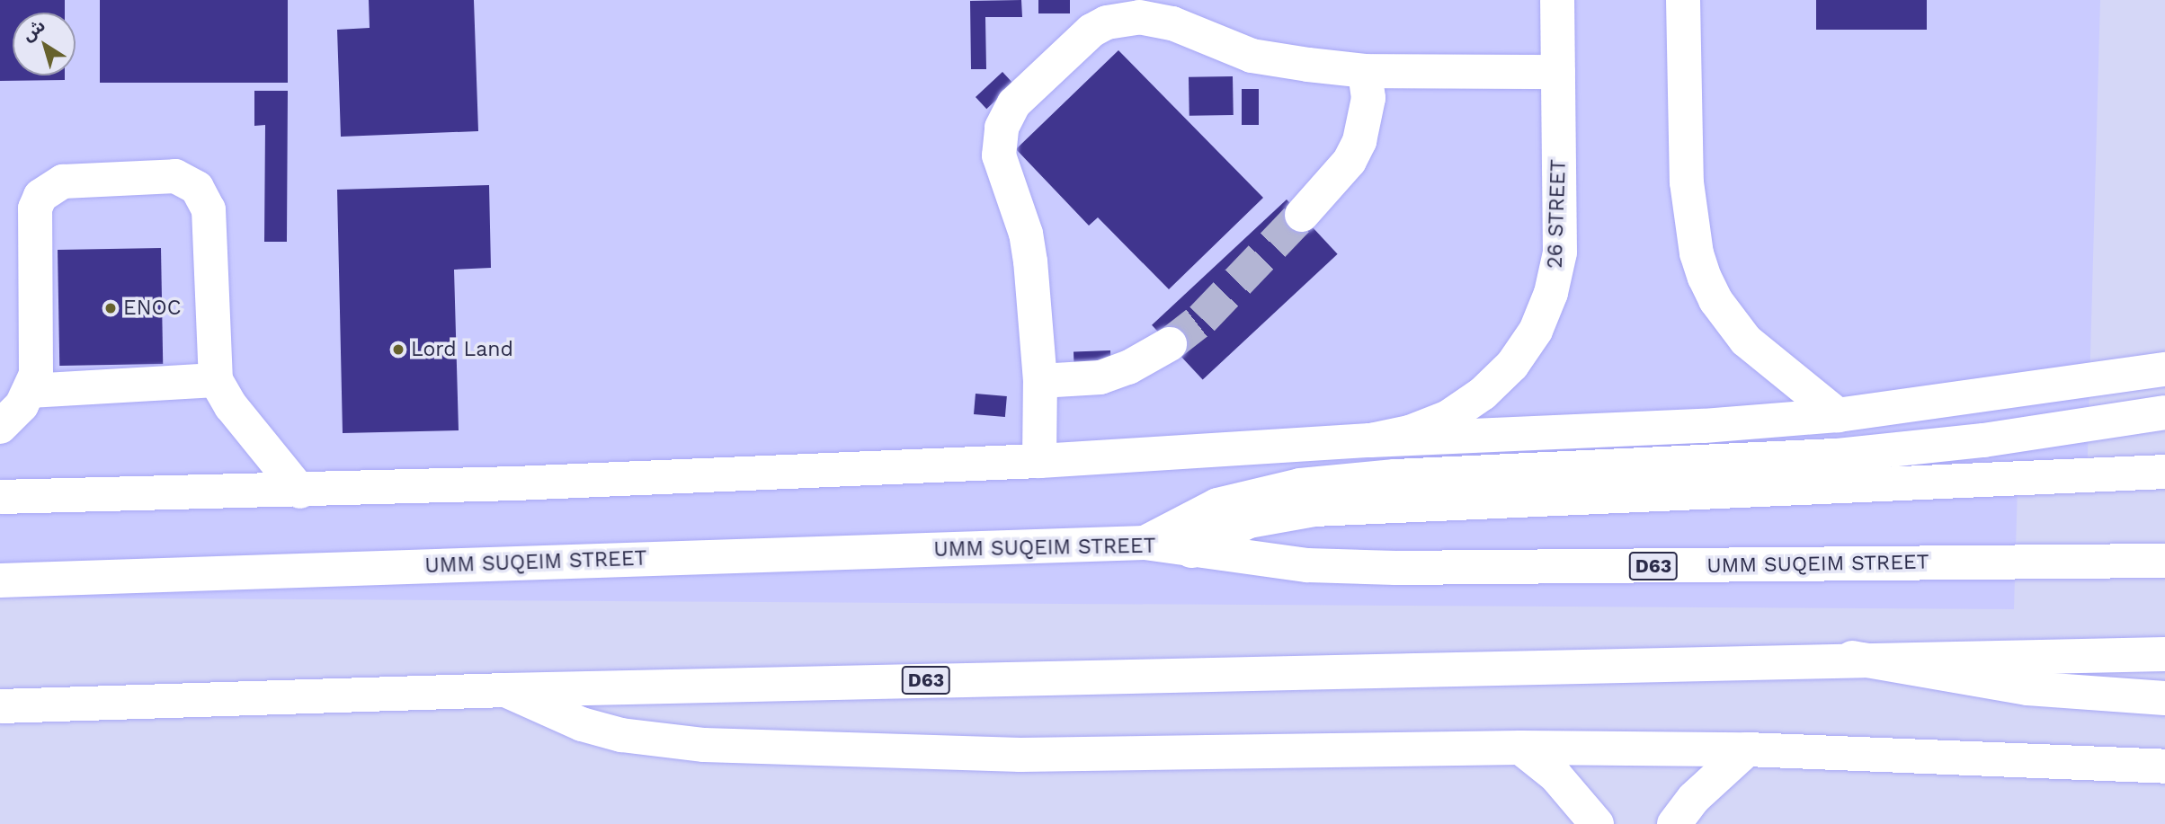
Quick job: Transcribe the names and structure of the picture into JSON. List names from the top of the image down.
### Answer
{
  "streets": {
    "main road": ["26 STREET", "UMM SUQEIM STREET", "D63"]
  },
  "places": ["ENOC", "Lord Land"],
  "north": "top left"
}
